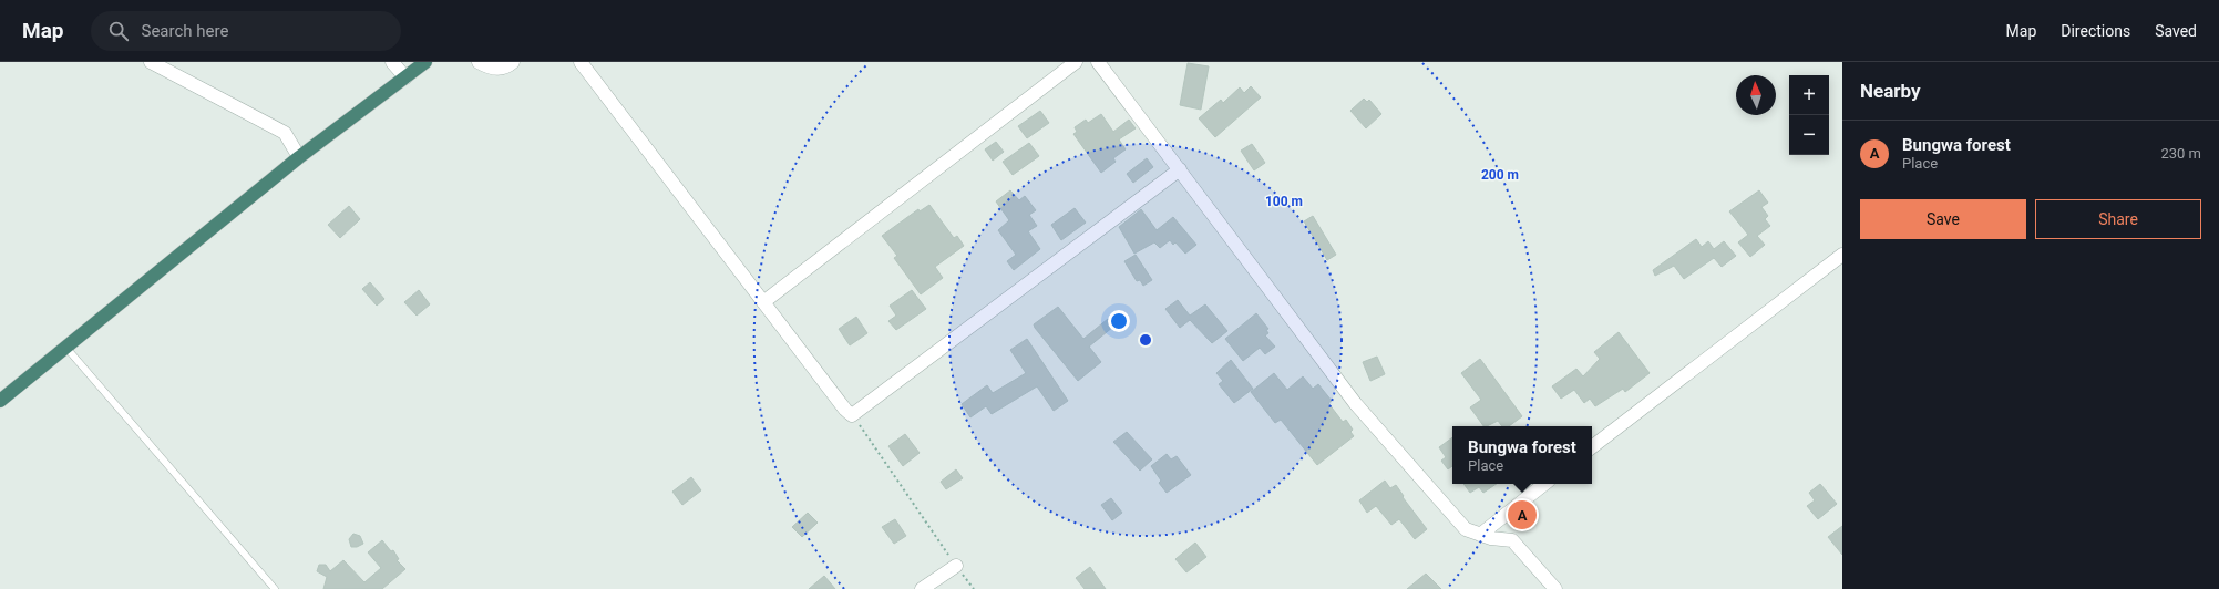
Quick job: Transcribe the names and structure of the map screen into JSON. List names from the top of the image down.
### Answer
{
  "north": "top",
  "page": {
    "header": "Map",
    "search": "Search here",
    "nav": ["Map", "Directions", "Saved"],
    "heading": "Nearby",
    "map_buttons": ["+", "−"],
    "list": [
      {
        "mark": "A",
        "name": "Bungwa forest",
        "note": "Place",
        "value": "230 m"
      }
    ],
    "buttons": ["Save", "Share"],
    "popup": ["Bungwa forest", "Place"],
    "pins": "A"
  },
  "rings": ["200 m", "100 m"]
}
